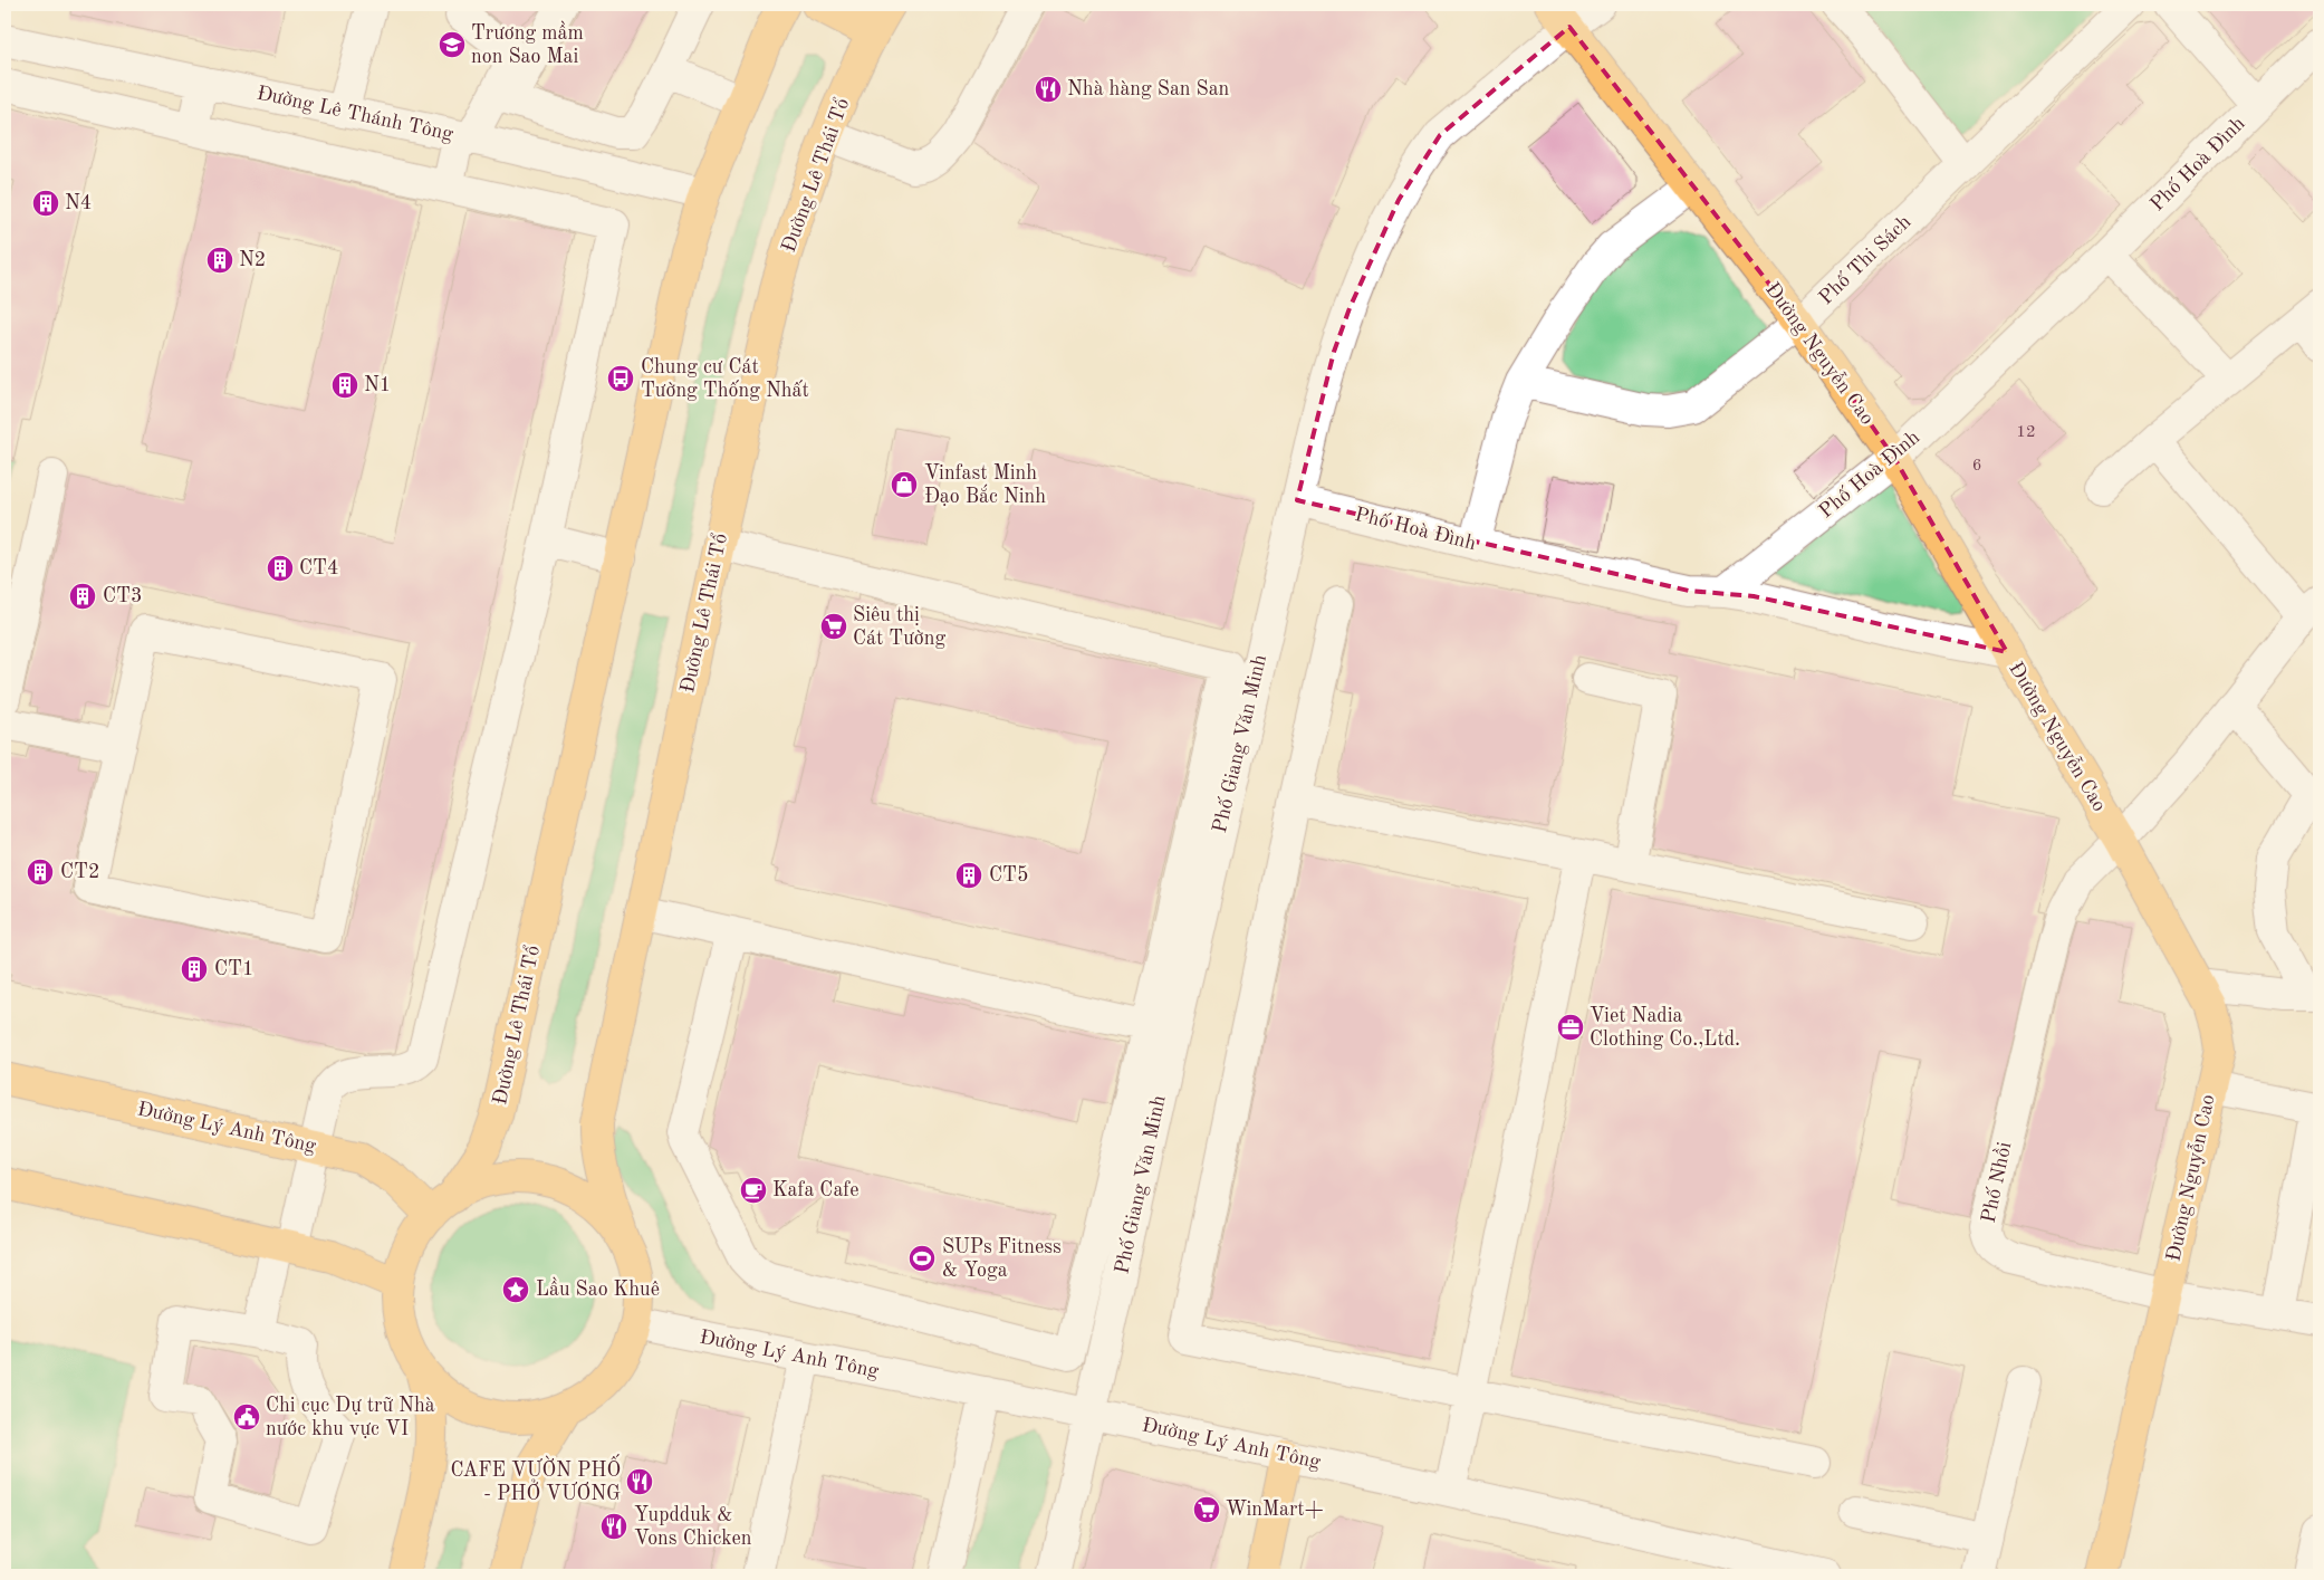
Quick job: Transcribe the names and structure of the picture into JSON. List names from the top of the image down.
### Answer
{
  "streets": {
    "main road": ["Đường Lê Thái Tổ", "Đường Nguyễn Cao", "Đường Lý Anh Tông"],
    "street": [
      "Đường Lê Thánh Tông",
      "Phố Hoà Đình",
      "Phố Thi Sách",
      "Phố Giang Văn Minh",
      "Phố Nhồi"
    ]
  },
  "crossings": [
    ["Đường Lê Thánh Tông", "Đường Lê Thái Tổ"],
    ["Phố Hoà Đình", "Đường Nguyễn Cao"],
    ["Phố Hoà Đình", "Phố Giang Văn Minh"],
    ["Đường Lê Thái Tổ", "Đường Lý Anh Tông"],
    ["Phố Thi Sách", "Đường Nguyễn Cao"],
    ["Đường Nguyễn Cao", "Phố Giang Văn Minh"],
    ["Đường Nguyễn Cao", "Phố Nhồi"],
    ["Phố Giang Văn Minh", "Đường Lý Anh Tông"]
  ],
  "places": {
    "school or university": ["Trương mầm non Sao Mai"],
    "restaurant": ["Nhà hàng San San", "CAFE VƯỜN PHỐ - PHỞ VƯƠNG", "Yupdduk & Vons Chicken"],
    "building": [
      "N4",
      "N2",
      "N1",
      "CT4",
      "CT3",
      "CT2",
      "CT5",
      "CT1"
    ],
    "bus stop": ["Chung cư Cát Tường Thống Nhất"],
    "shop": ["Vinfast Minh Đạo Bắc Ninh"],
    "supermarket": ["Siêu thị Cát Tường", "WinMart+"],
    "office": ["Viet Nadia Clothing Co.,Ltd."],
    "cafe": ["Kafa Cafe"],
    "sports": ["SUPs Fitness & Yoga"],
    "place": ["Lầu Sao Khuê"],
    "public building": ["Chi cục Dự trữ Nhà nước khu vực VI"]
  },
  "house_numbers": ["12", "6"]
}
